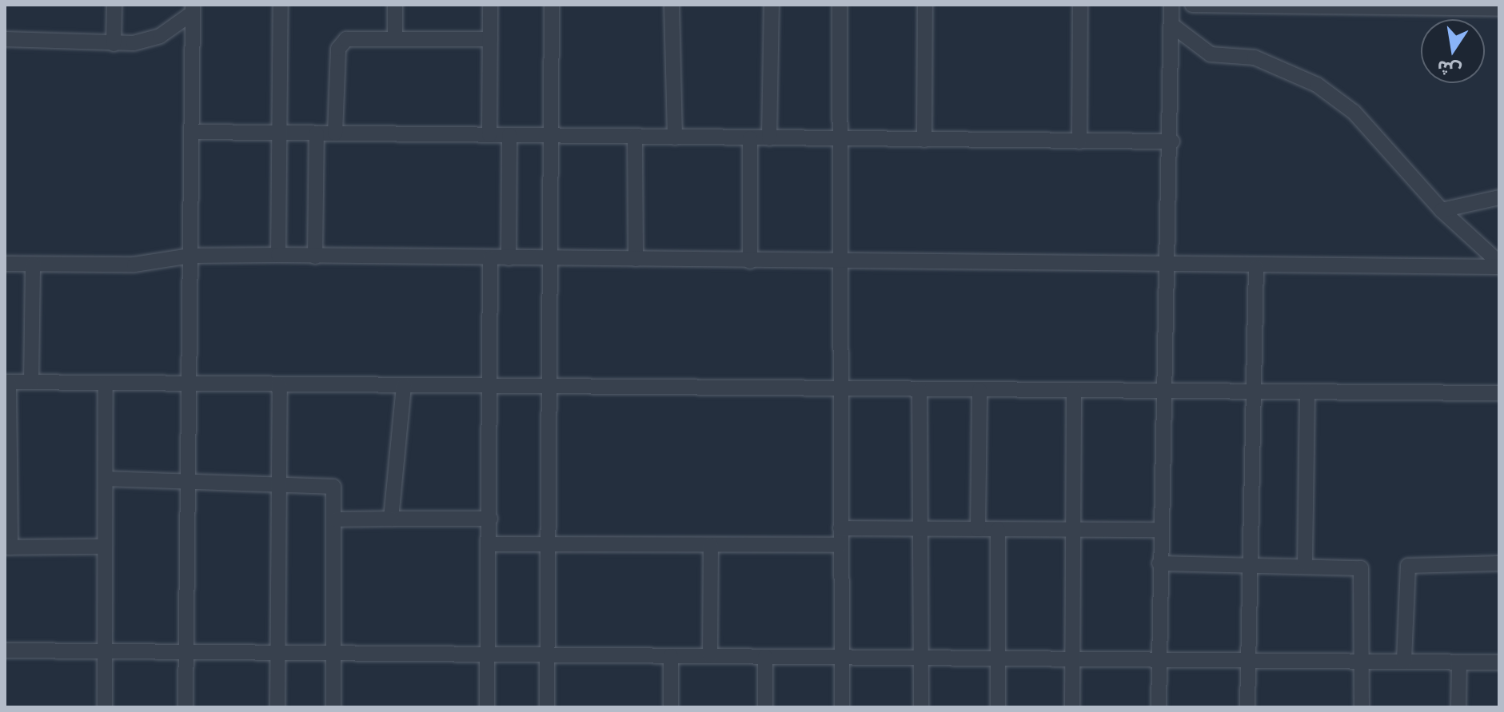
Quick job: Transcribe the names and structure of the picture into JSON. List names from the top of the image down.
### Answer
{
  "north": "bottom"
}
